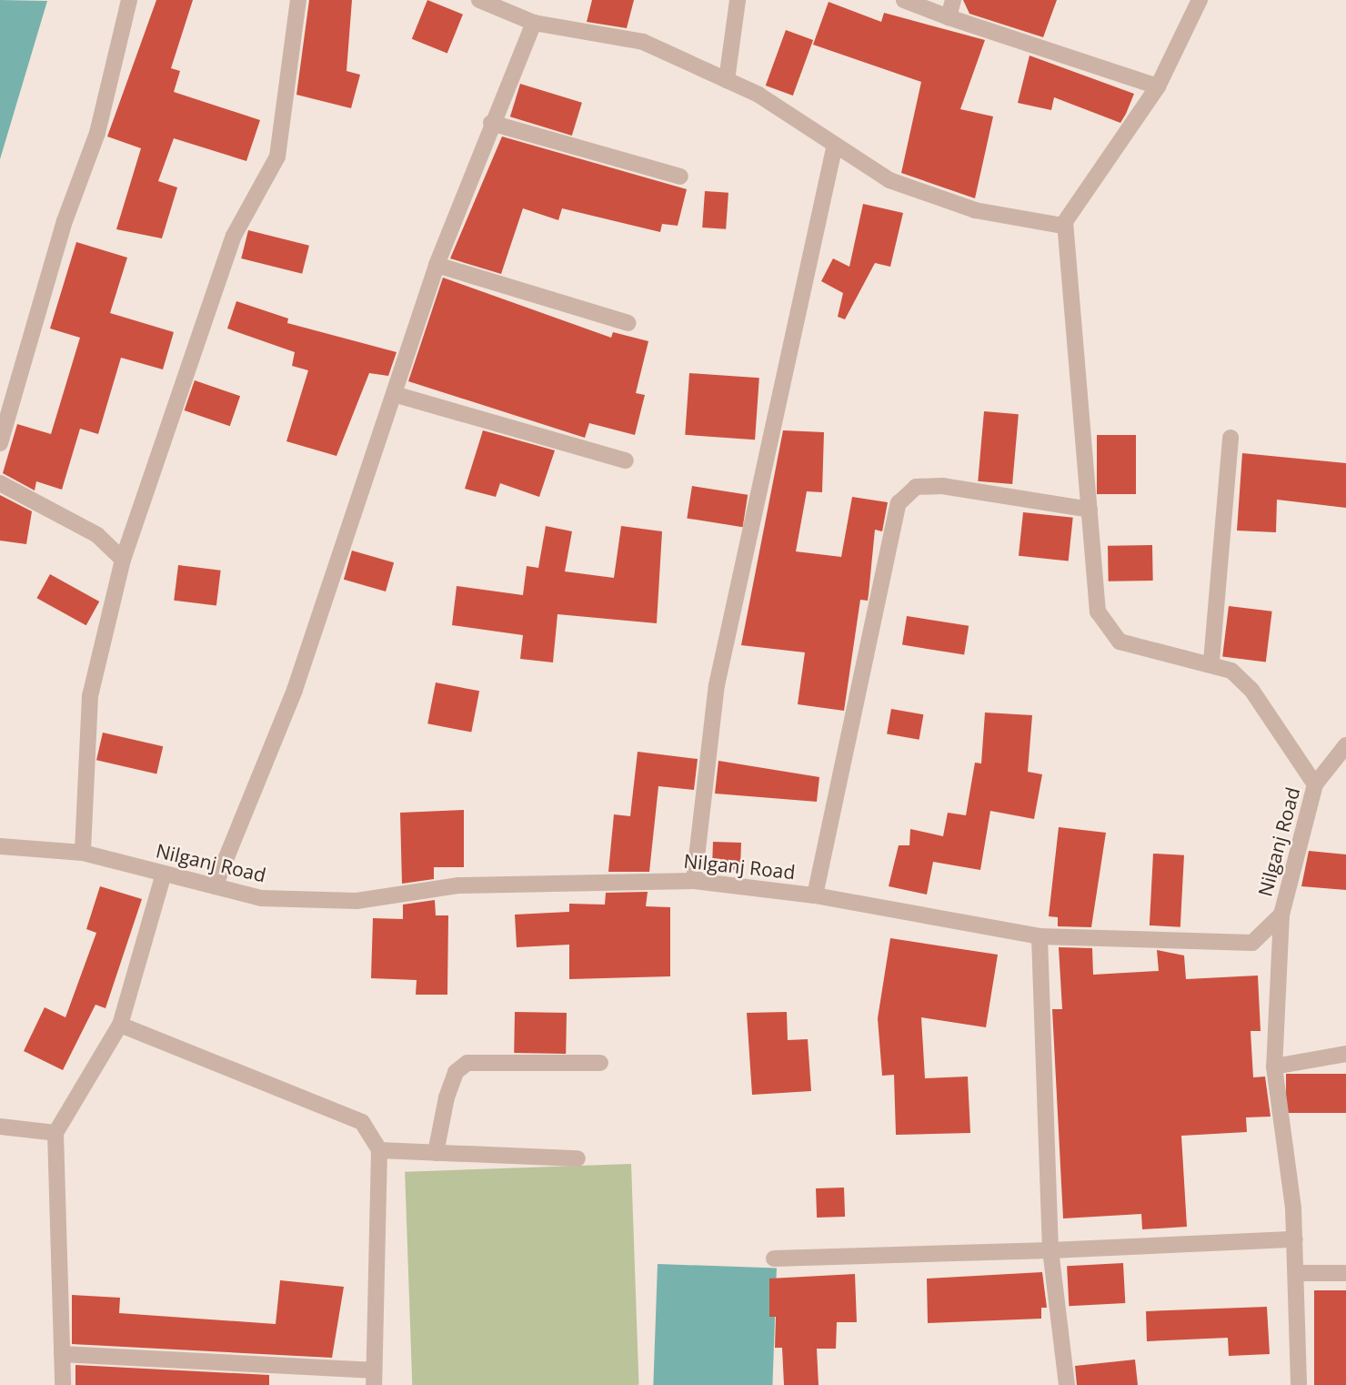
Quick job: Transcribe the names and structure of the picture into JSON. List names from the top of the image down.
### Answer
{
  "streets": {
    "street": ["Nilganj Road"]
  }
}
